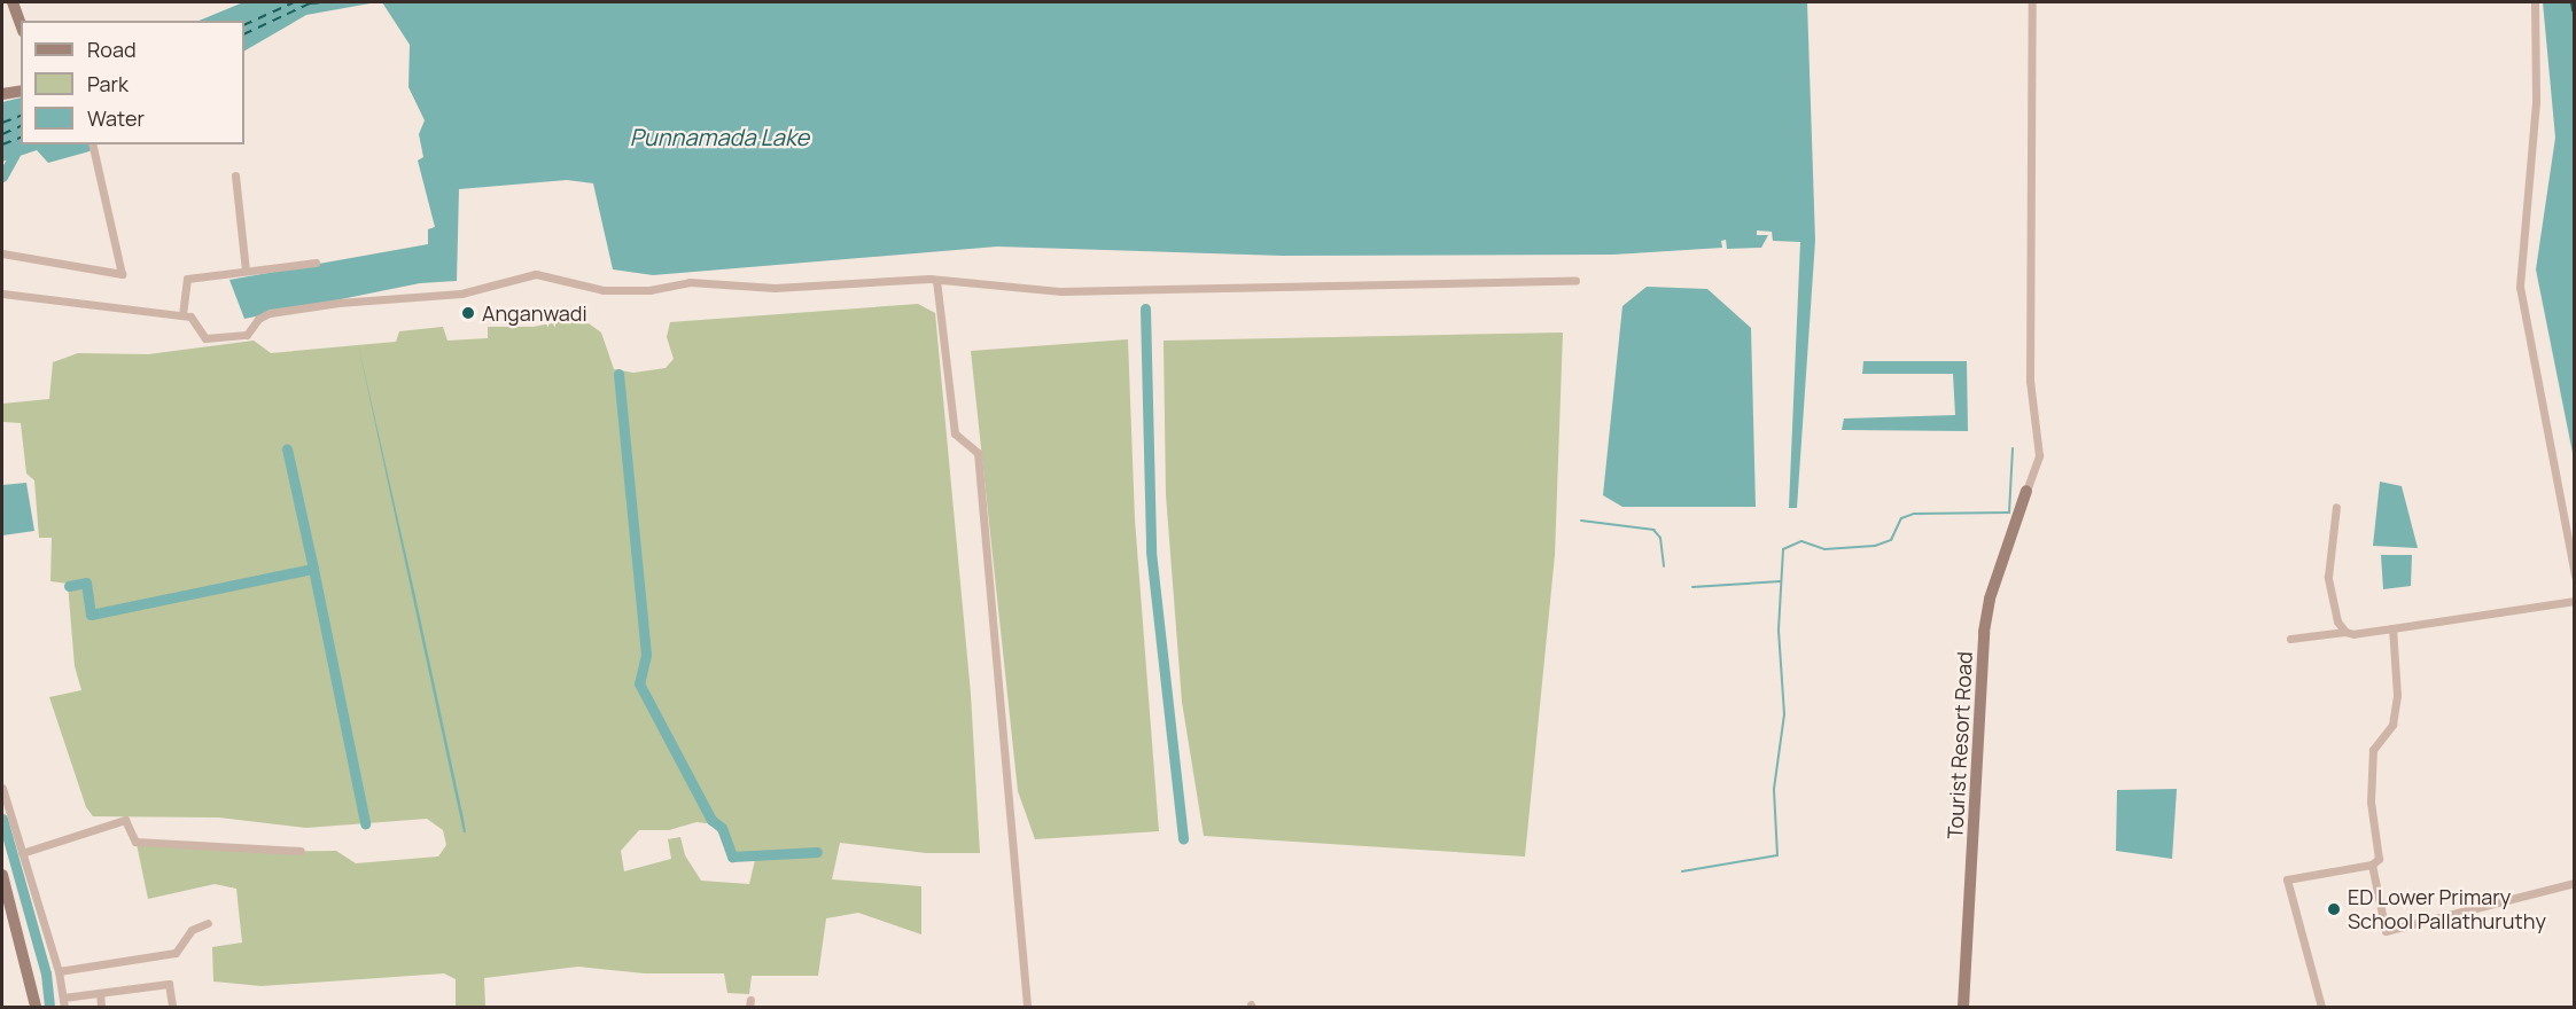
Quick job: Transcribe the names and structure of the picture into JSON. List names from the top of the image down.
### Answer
{
  "streets": {
    "street": ["Tourist Resort Road"]
  },
  "water": ["Punnamada Lake"],
  "places": ["Anganwadi", "ED Lower Primary School Pallathuruthy"],
  "legend": ["Road", "Park", "Water"]
}
